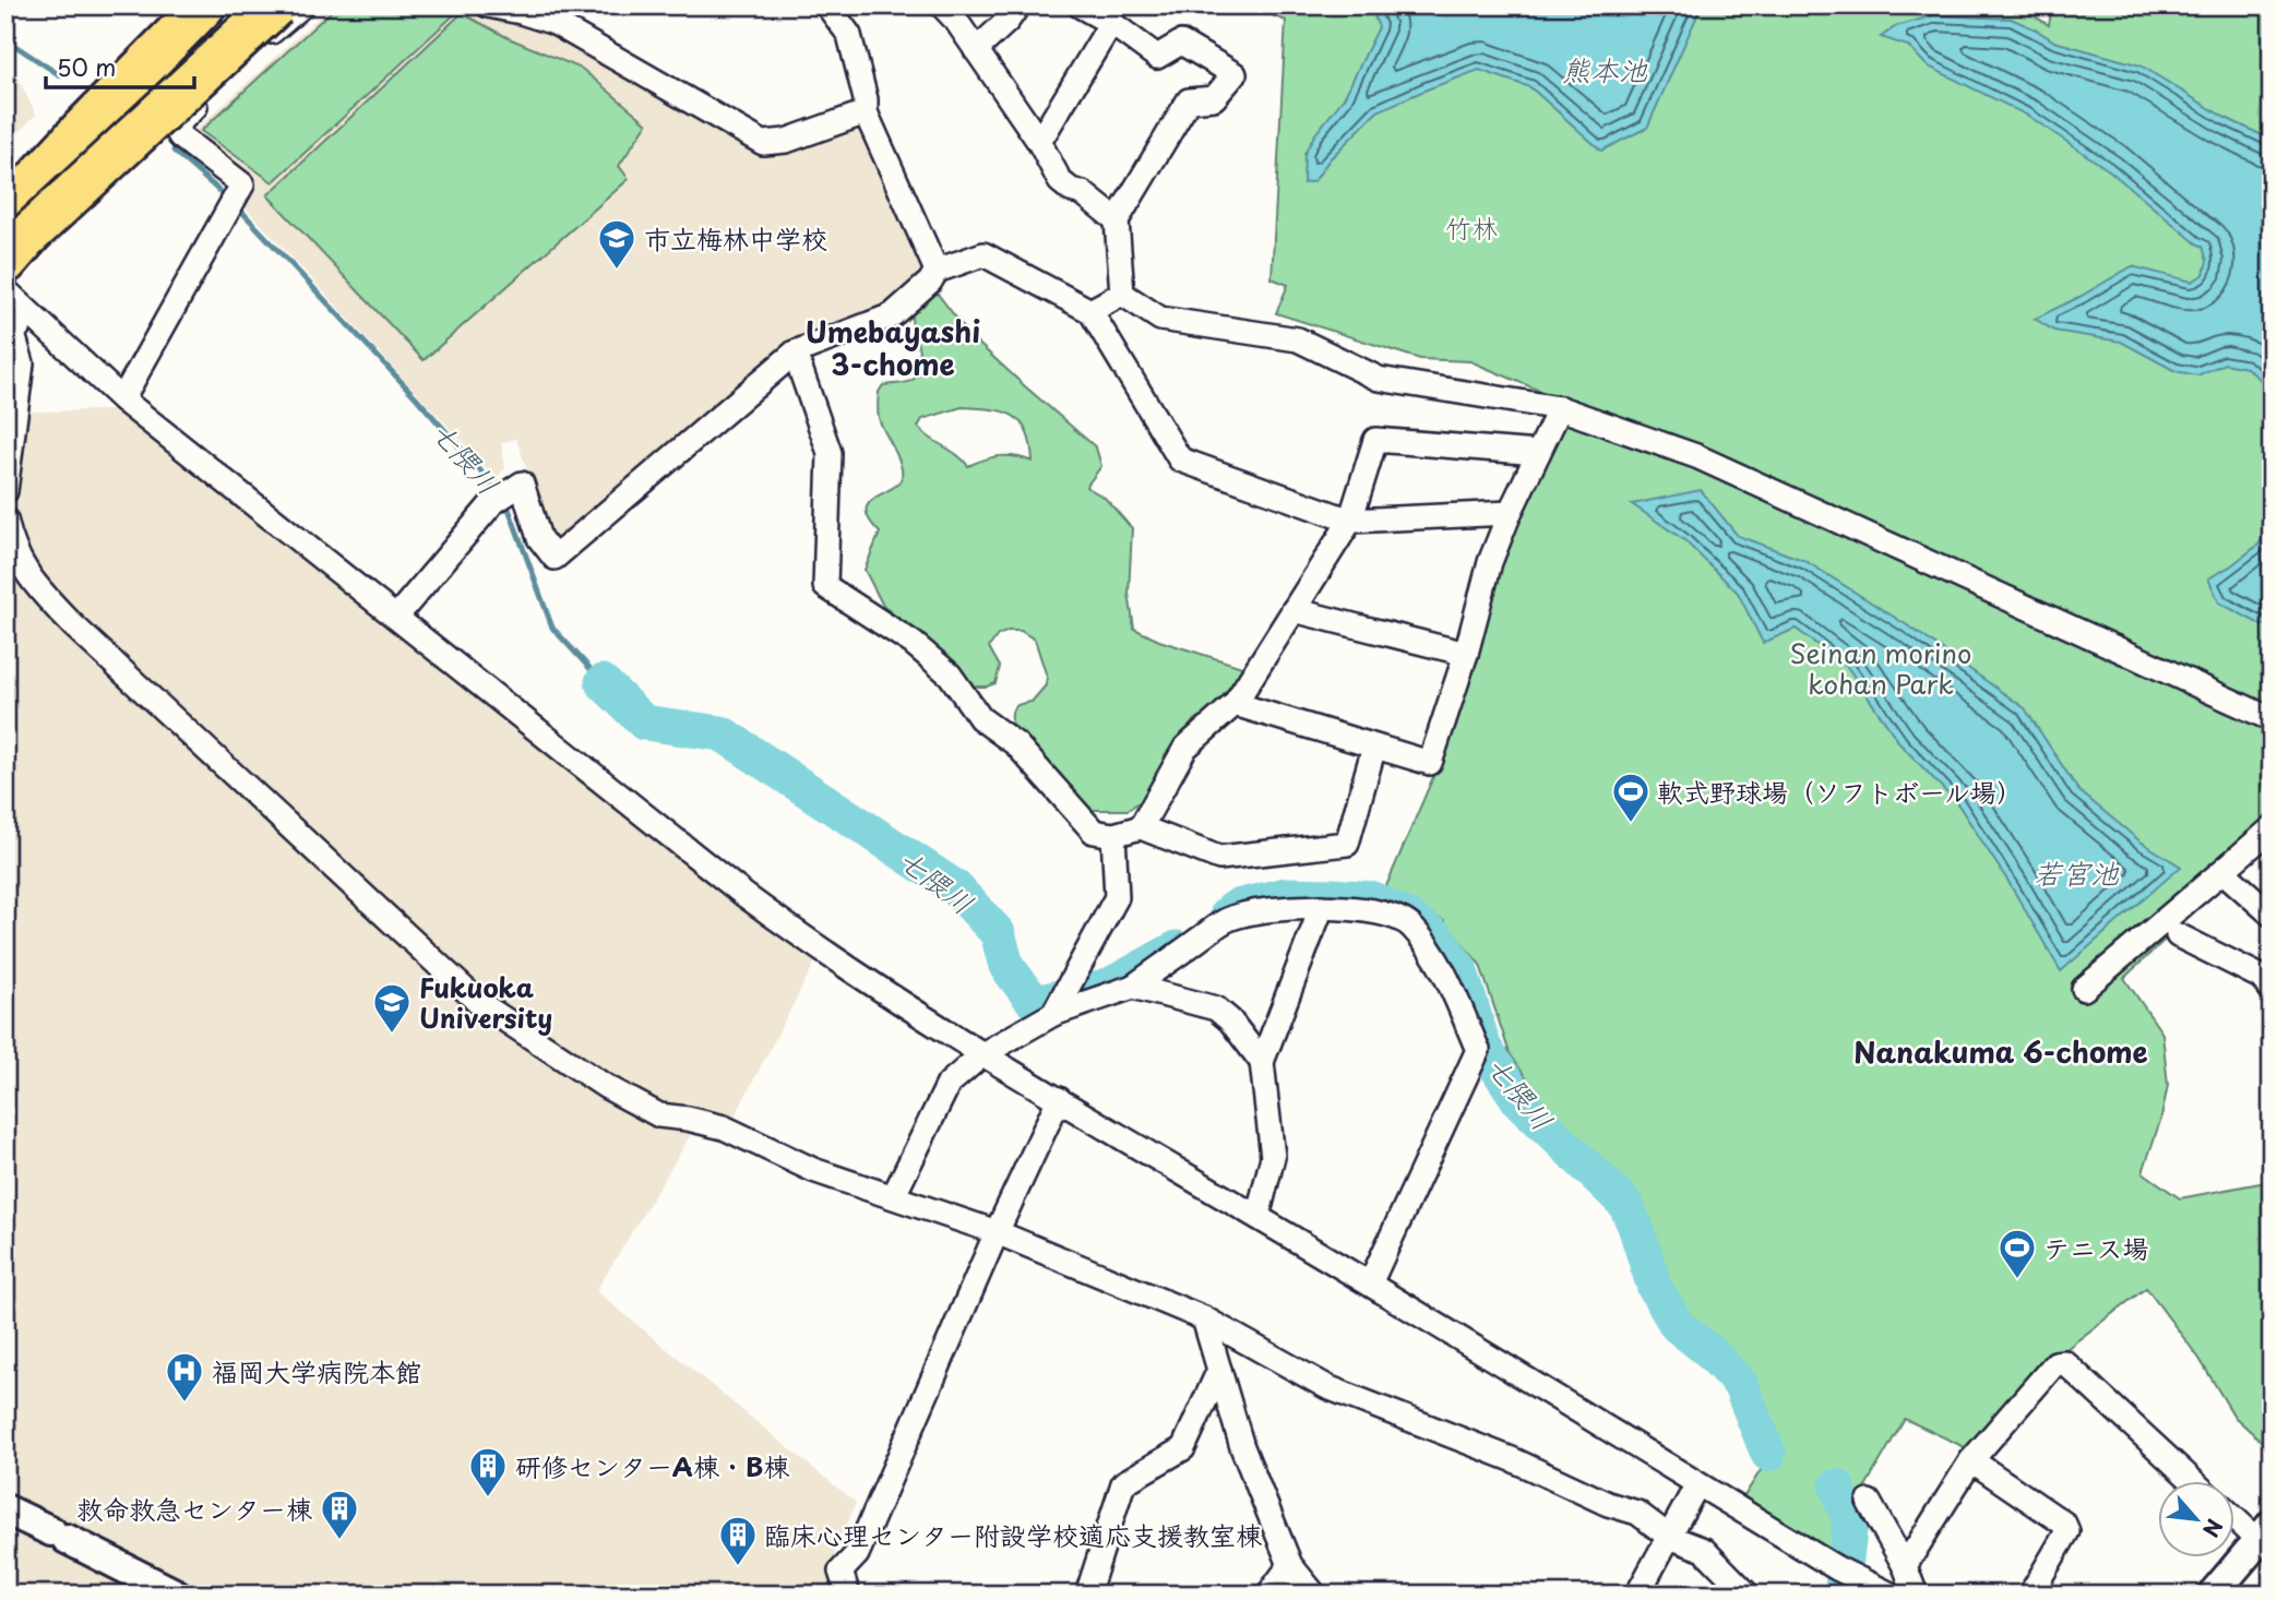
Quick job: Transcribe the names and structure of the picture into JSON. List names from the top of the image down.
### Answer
{
  "districts": ["Umebayashi 3-chome", "Nanakuma 6-chome"],
  "water": ["熊本池", "七隈川", "若宮池"],
  "parks": ["竹林", "Seinan morino kohan Park"],
  "places": {
    "school or university": ["市立梅林中学校", "Fukuoka University"],
    "sports": ["軟式野球場（ソフトボール場）", "テニス場"],
    "hospital": ["福岡大学病院本館"],
    "building": ["研修センターA棟・B棟", "救命救急センター棟", "臨床心理センター附設学校適応支援教室棟"]
  },
  "scale_bar": "50 m",
  "north": "bottom right"
}
